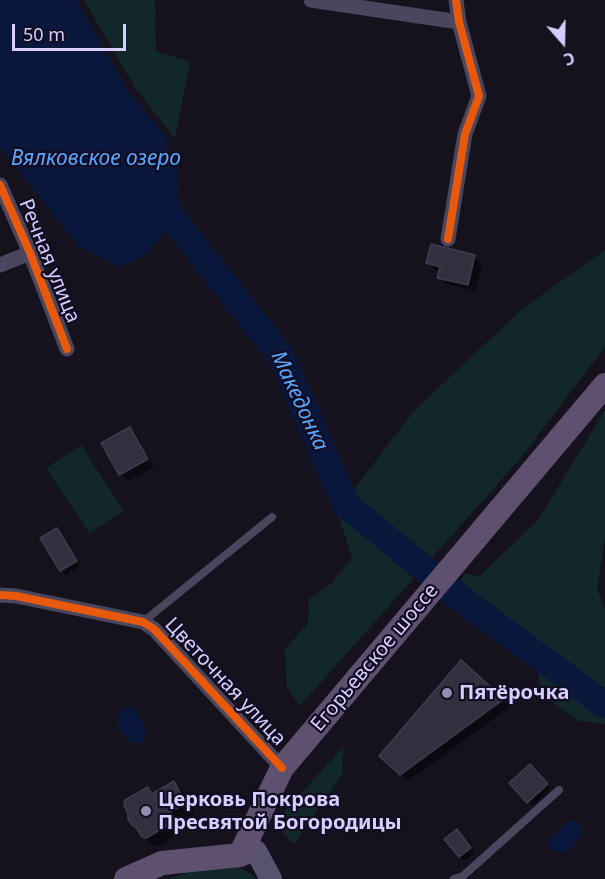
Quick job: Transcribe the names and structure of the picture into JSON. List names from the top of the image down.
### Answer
{
  "streets": {
    "main road": ["Егорьевское шоссе"],
    "street": ["Речная улица", "Цветочная улица"]
  },
  "crossings": [
    ["Егорьевское шоссе", "Цветочная улица"]
  ],
  "water": ["Вялковское озеро", "Македонка"],
  "places": ["Пятёрочка", "Церковь Покрова Пресвятой Богородицы"],
  "scale_bar": "50 m",
  "north": "bottom"
}
